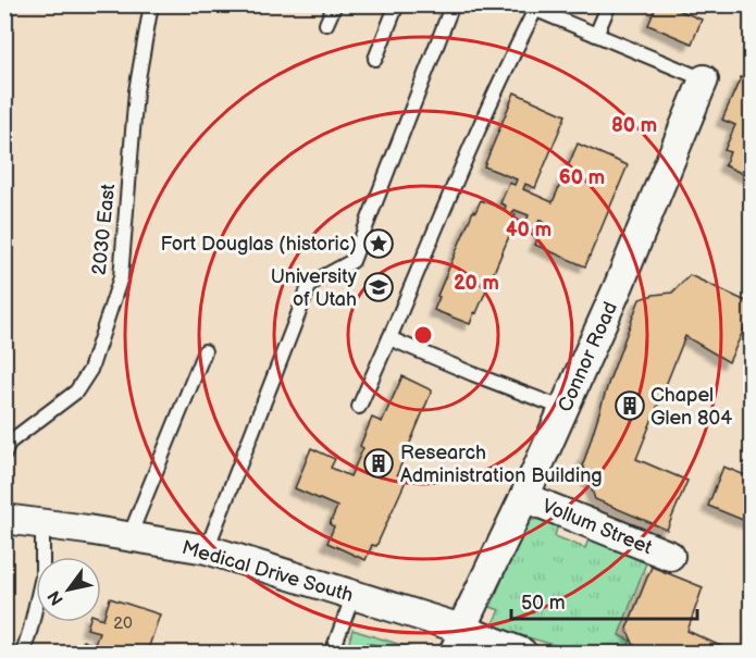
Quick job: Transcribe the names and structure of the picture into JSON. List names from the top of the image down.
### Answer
{
  "streets": {
    "street": ["Connor Road", "Vollum Street", "Medical Drive South"],
    "lane": ["2030 East"]
  },
  "crossings": [
    ["Connor Road", "Vollum Street"],
    ["Connor Road", "Medical Drive South"]
  ],
  "places": {
    "place": ["Fort Douglas (historic)"],
    "school or university": ["University of Utah"],
    "building": ["Chapel Glen 804", "Research Administration Building"]
  },
  "house_numbers": ["20"],
  "scale_bar": "50 m",
  "north": "bottom left",
  "rings": [
    "80 m",
    "60 m",
    "40 m",
    "20 m"
  ]
}
